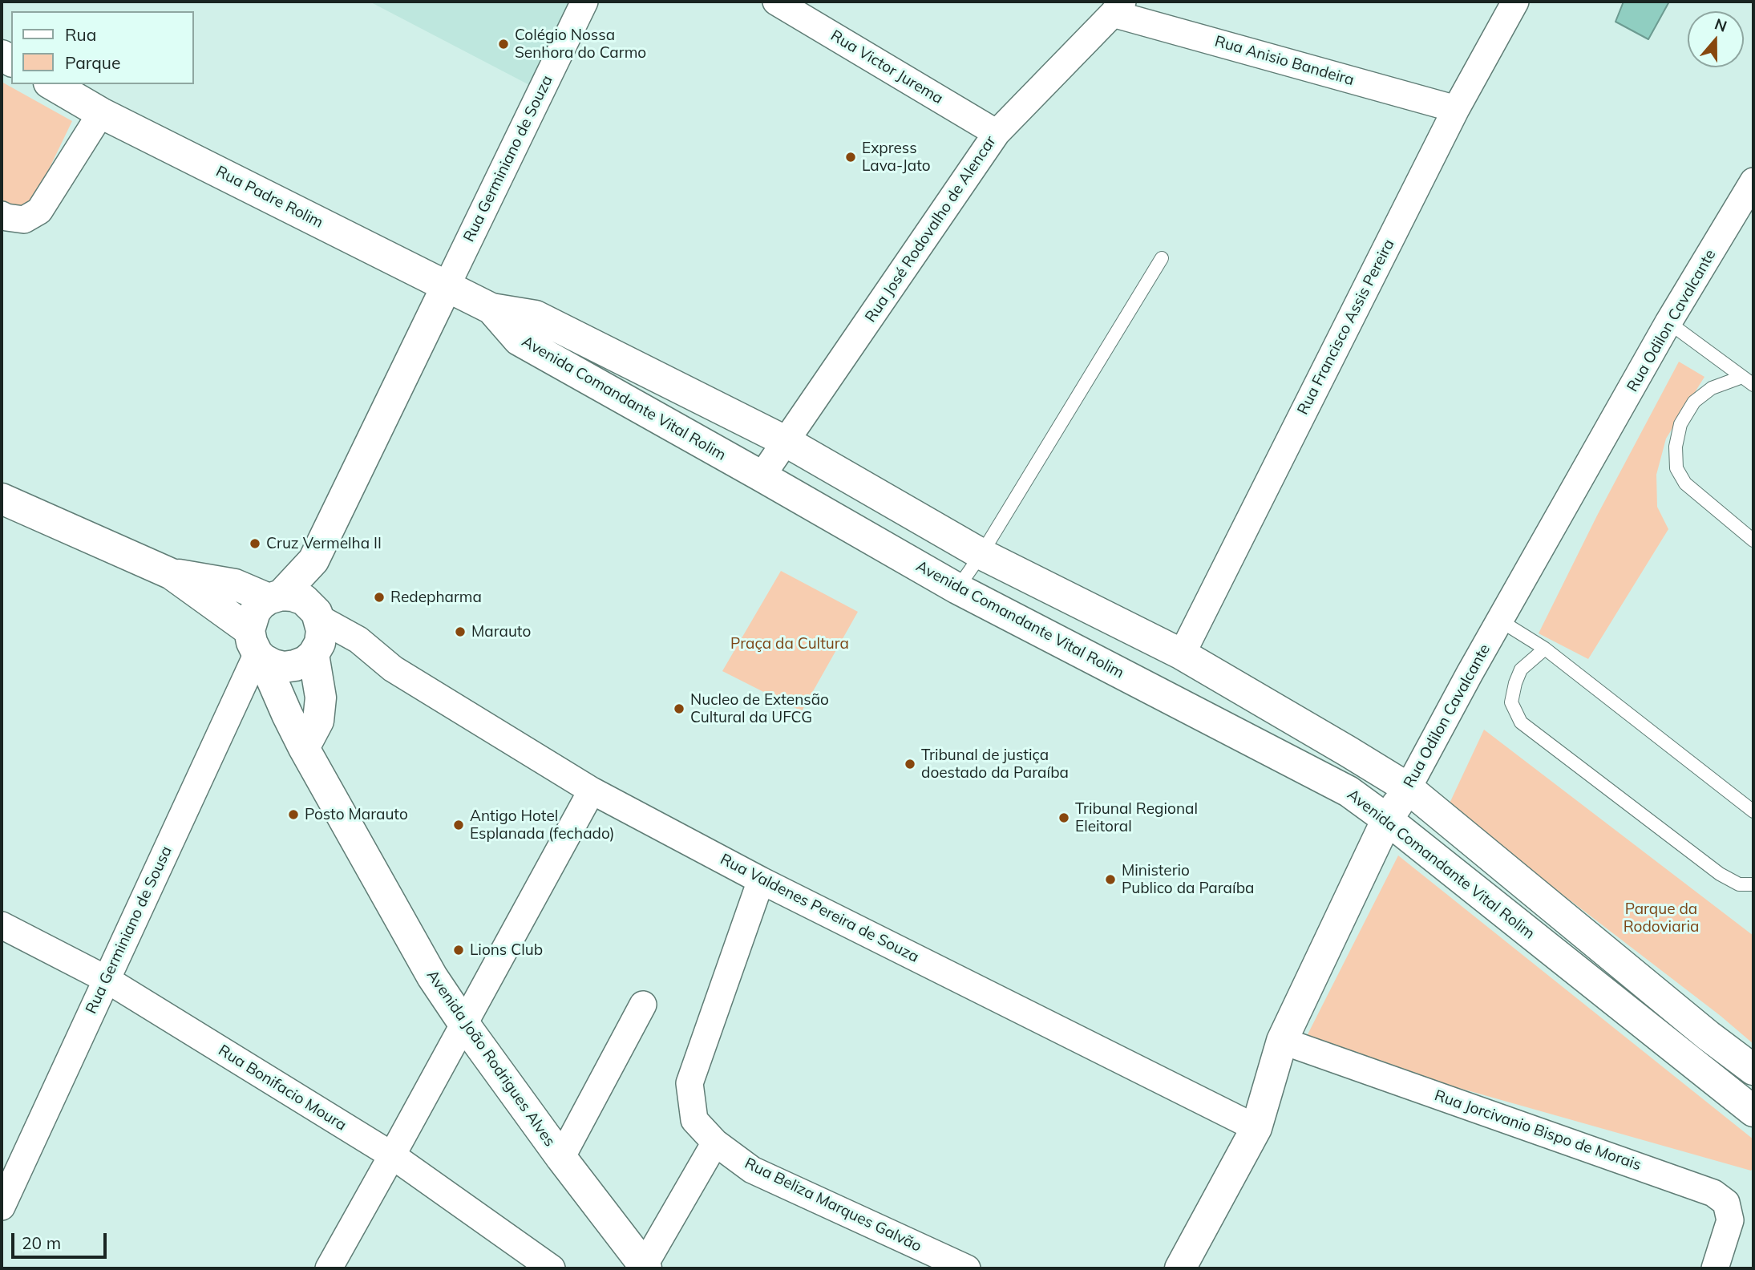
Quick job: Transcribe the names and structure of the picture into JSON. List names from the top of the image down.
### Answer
{
  "streets": {
    "main road": [
      "Rua Padre Rolim",
      "Rua Odilon Cavalcante",
      "Avenida Comandante Vital Rolim",
      "Avenida João Rodrigues Alves"
    ],
    "street": [
      "Rua Anisio Bandeira",
      "Rua Victor Jurema",
      "Rua Germiniano de Souza",
      "Rua José Rodovalho de Alencar",
      "Rua Francisco Assis Pereira",
      "Rua Valdenes Pereira de Souza",
      "Rua Germiniano de Sousa",
      "Rua Bonifacio Moura",
      "Rua Jorcivanio Bispo de Morais",
      "Rua Beliza Marques Galvão"
    ]
  },
  "crossings": [
    ["Rua Anisio Bandeira", "Rua José Rodovalho de Alencar"],
    ["Rua Anisio Bandeira", "Rua Francisco Assis Pereira"],
    ["Rua Victor Jurema", "Rua José Rodovalho de Alencar"],
    ["Rua Germiniano de Souza", "Rua Padre Rolim"],
    ["Rua Padre Rolim", "Avenida Comandante Vital Rolim"],
    ["Rua José Rodovalho de Alencar", "Avenida Comandante Vital Rolim"],
    ["Rua Odilon Cavalcante", "Avenida Comandante Vital Rolim"],
    ["Rua Odilon Cavalcante", "Rua Valdenes Pereira de Souza"],
    ["Rua Odilon Cavalcante", "Rua Jorcivanio Bispo de Morais"],
    ["Rua Francisco Assis Pereira", "Avenida Comandante Vital Rolim"],
    ["Rua Valdenes Pereira de Souza", "Rua Germiniano de Sousa"],
    ["Rua Valdenes Pereira de Souza", "Avenida João Rodrigues Alves"],
    ["Rua Valdenes Pereira de Souza", "Rua Beliza Marques Galvão"],
    ["Rua Germiniano de Sousa", "Avenida João Rodrigues Alves"],
    ["Rua Germiniano de Sousa", "Rua Bonifacio Moura"]
  ],
  "parks": ["Praça da Cultura", "Parque da Rodoviaria"],
  "places": [
    "Colégio Nossa Senhora do Carmo",
    "Express Lava-Jato",
    "Cruz Vermelha II",
    "Redepharma",
    "Marauto",
    "Nucleo de Extensão Cultural da UFCG",
    "Tribunal de justiça doestado da Paraíba",
    "Posto Marauto",
    "Tribunal Regional Eleitoral",
    "Antigo Hotel Esplanada (fechado)",
    "Ministerio Publico da Paraíba",
    "Lions Club"
  ],
  "legend": ["Rua", "Parque"],
  "scale_bar": "20 m",
  "north": "top"
}
